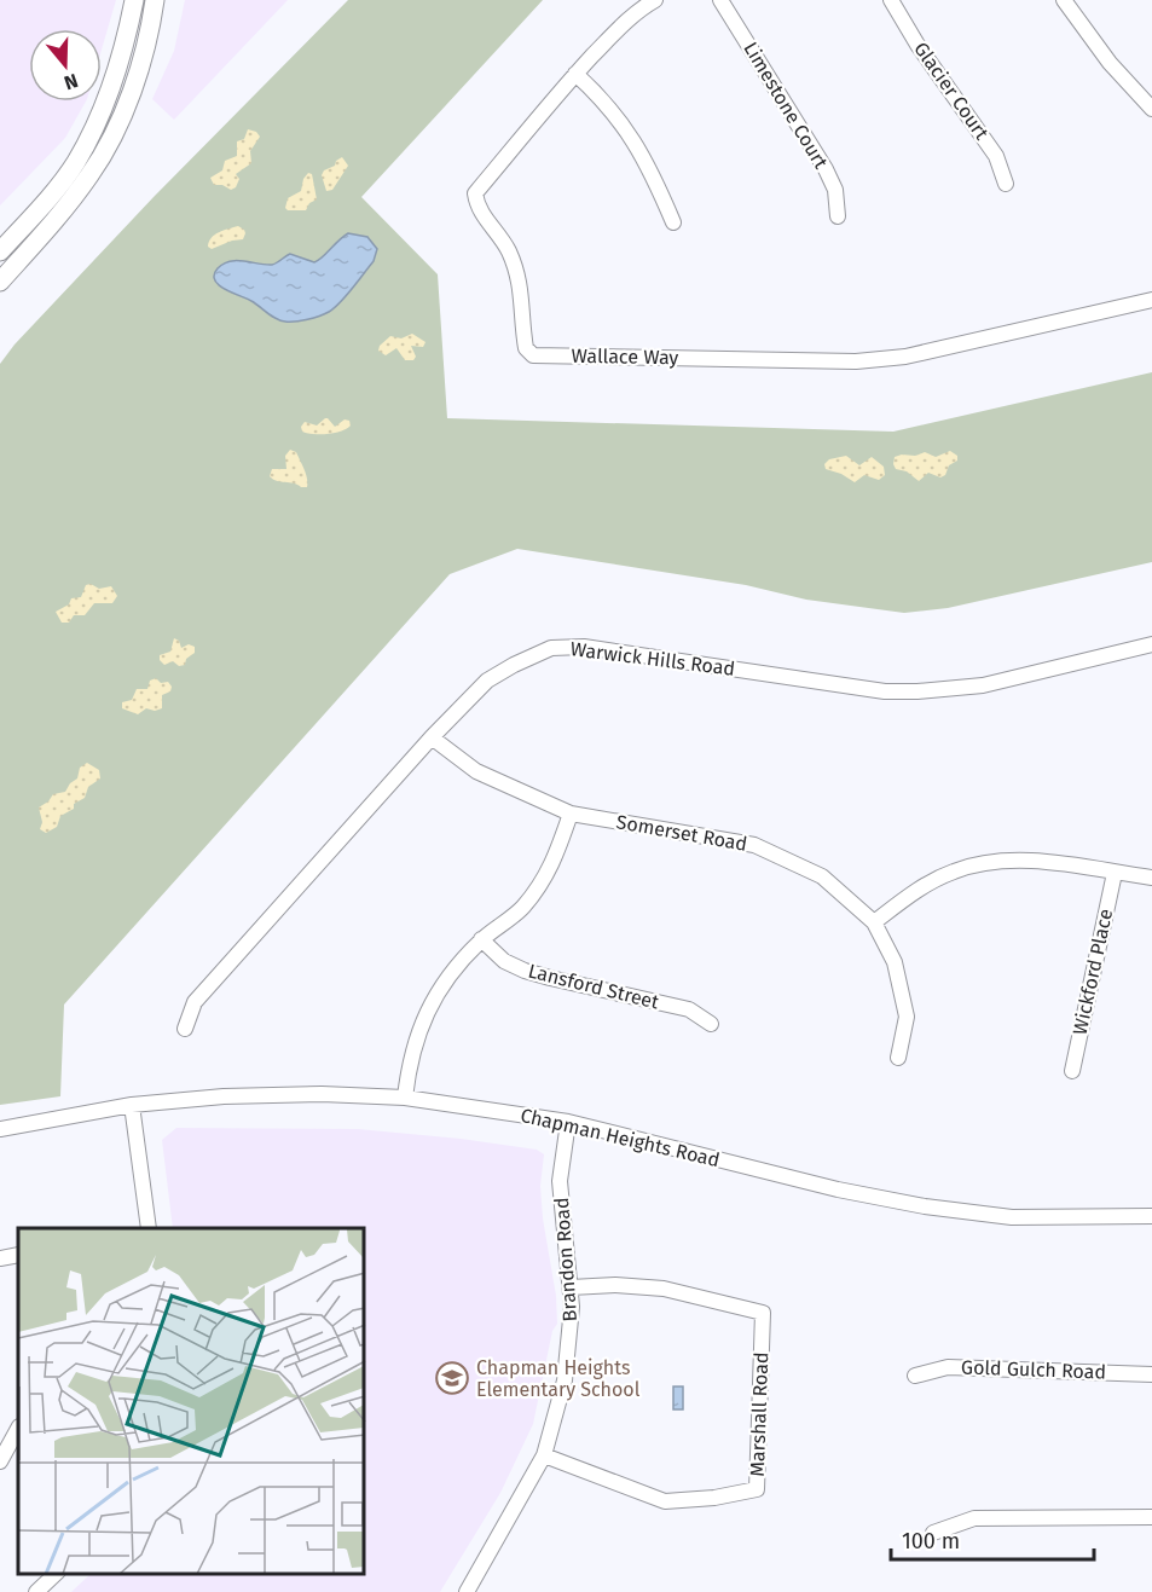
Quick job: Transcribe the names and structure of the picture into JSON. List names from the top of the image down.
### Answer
{
  "streets": {
    "street": [
      "Glacier Court",
      "Limestone Court",
      "Wallace Way",
      "Warwick Hills Road",
      "Somerset Road",
      "Wickford Place",
      "Lansford Street",
      "Chapman Heights Road",
      "Brandon Road",
      "Gold Gulch Road",
      "Marshall Road"
    ]
  },
  "crossings": [
    ["Warwick Hills Road", "Somerset Road"],
    ["Chapman Heights Road", "Brandon Road"],
    ["Brandon Road", "Marshall Road"]
  ],
  "places": {
    "school or university": ["Chapman Heights Elementary School"]
  },
  "scale_bar": "100 m",
  "north": "bottom"
}
